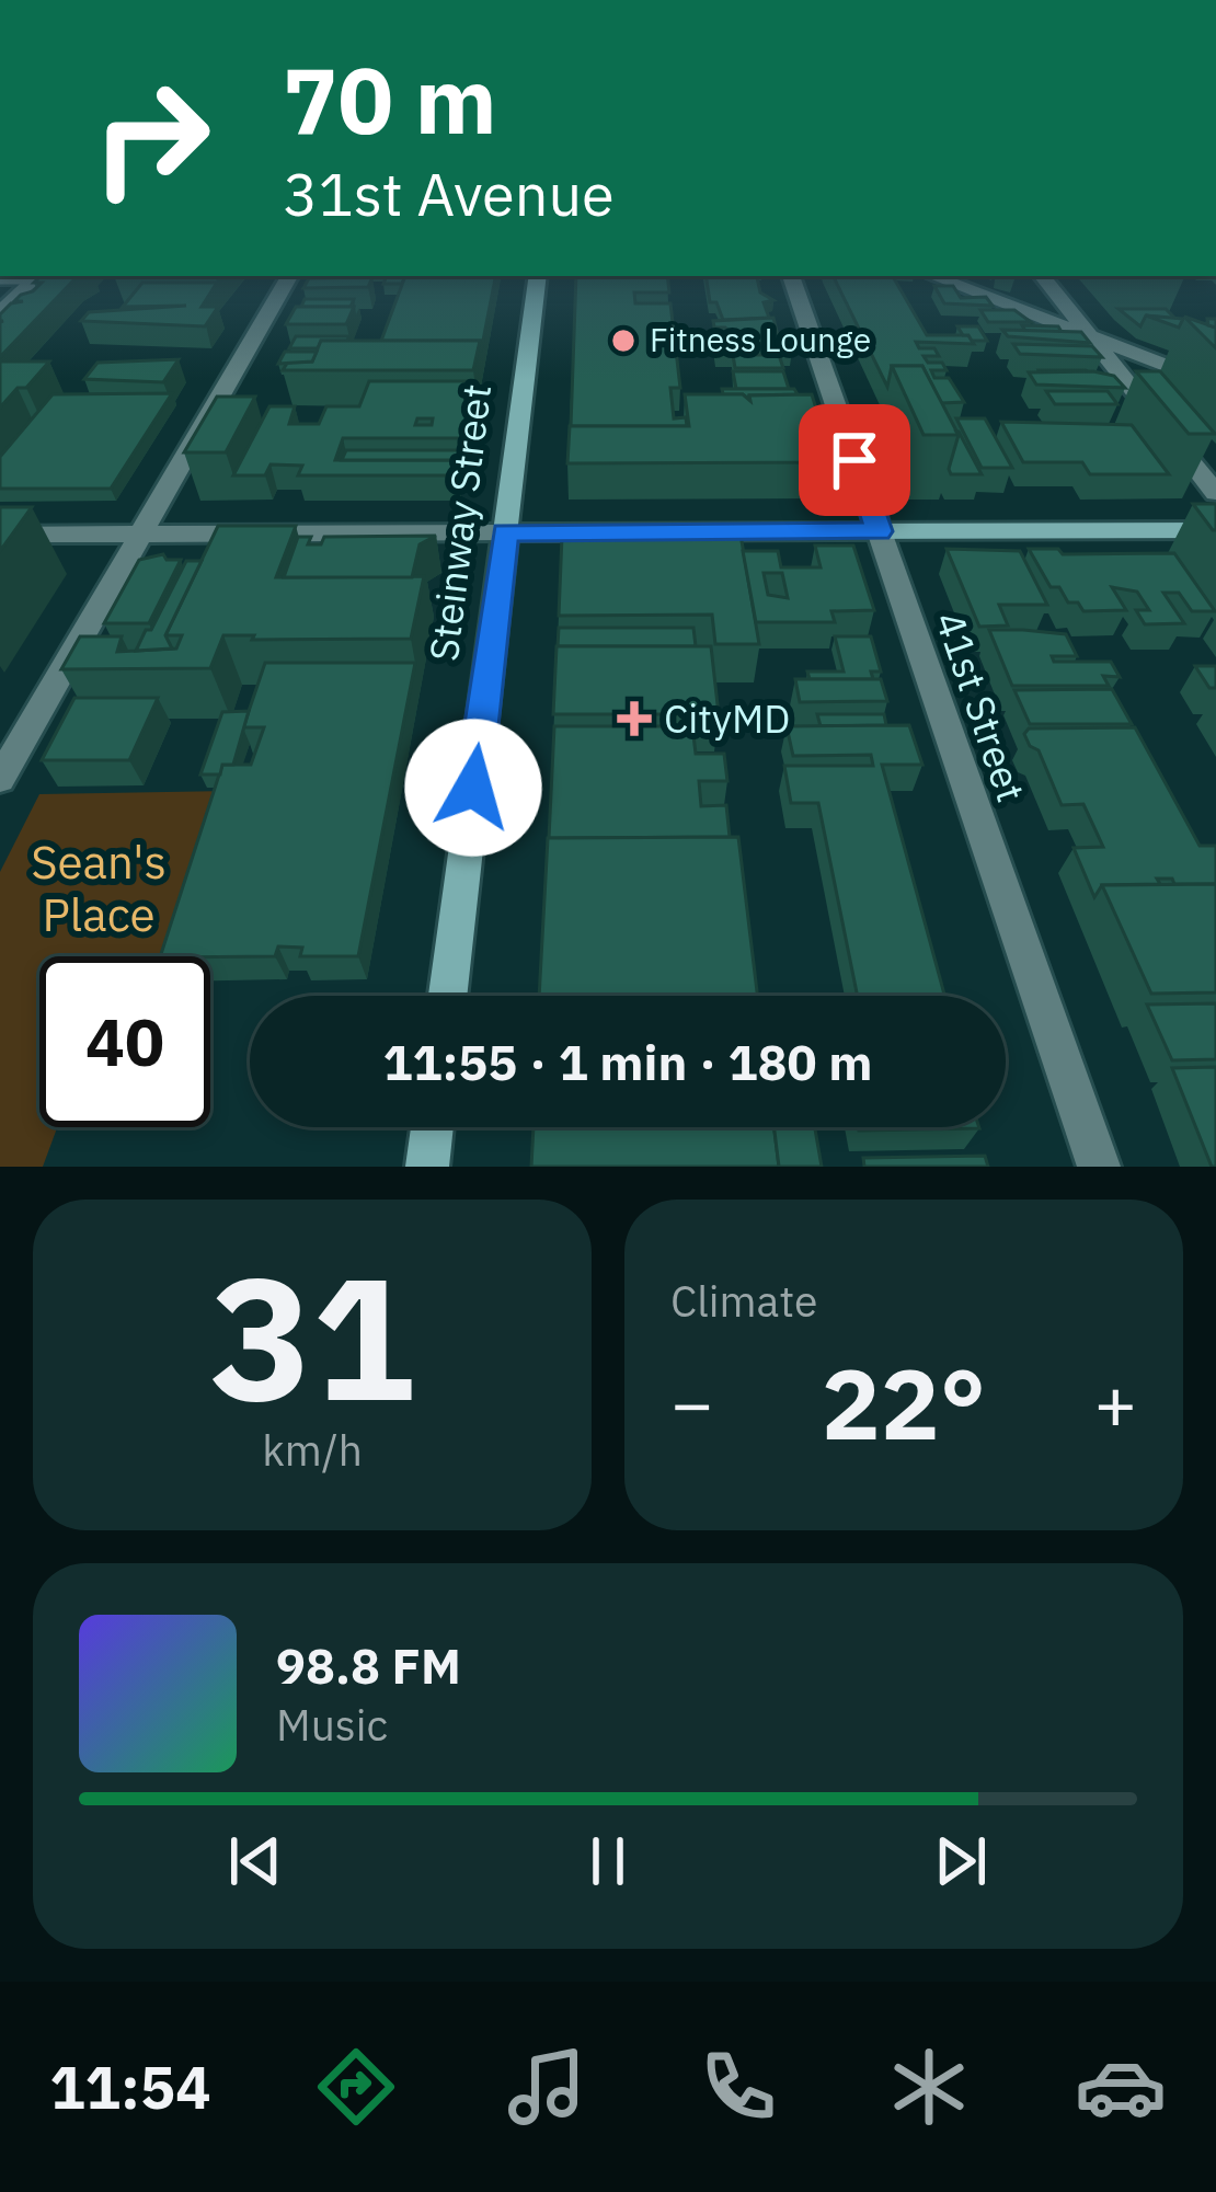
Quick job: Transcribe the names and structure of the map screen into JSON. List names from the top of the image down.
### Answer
{
  "streets": {
    "street": ["Steinway Street", "41st Street"]
  },
  "parks": ["Sean's Place"],
  "places": {
    "other": ["Fitness Lounge"],
    "health": ["CityMD"]
  },
  "page": {
    "turn": ["70 m", "31st Avenue"],
    "limit": "40",
    "trip": "11:55 · 1 min · 180 m",
    "tile": [
      ["31", "km/h"],
      "Climate"
    ],
    "heat": ["−", "22°", "+"],
    "song": ["98.8 FM", "Music"],
    "tabs": "11:54"
  }
}
